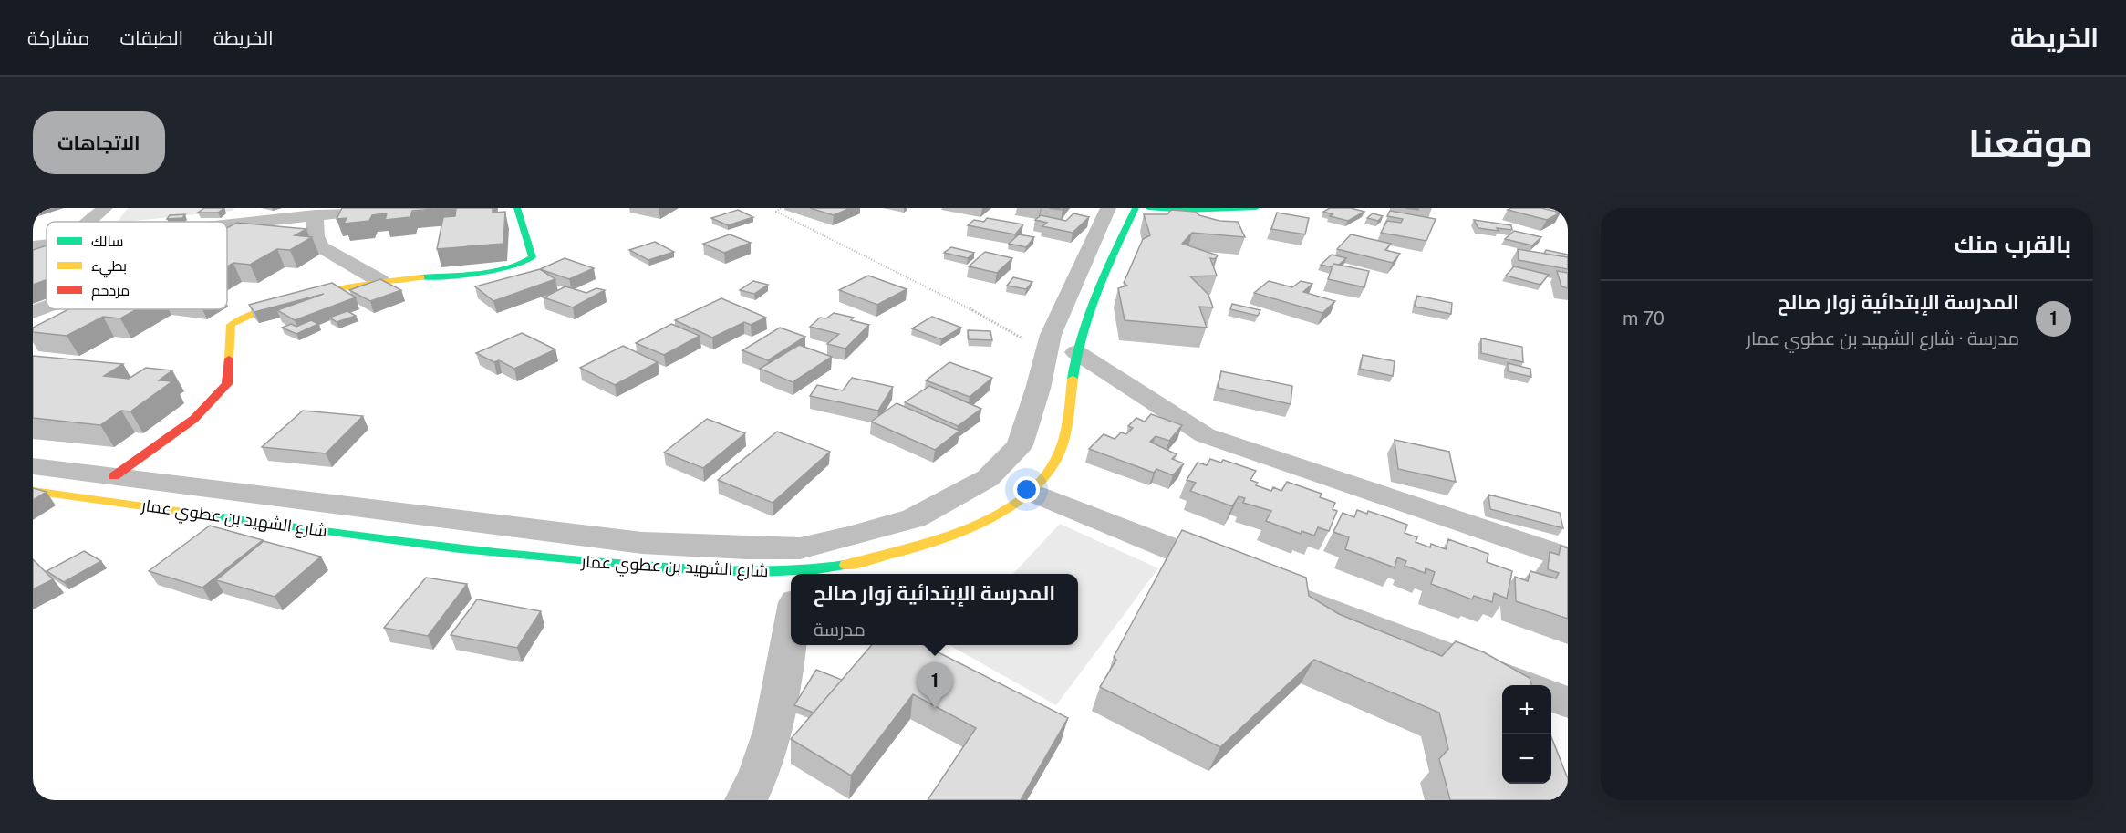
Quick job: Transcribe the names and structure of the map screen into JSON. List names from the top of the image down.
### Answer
{
  "streets": {
    "street": ["شارع الشهيد بن عطوي عمار"]
  },
  "legend": ["سالك", "بطيء", "مزدحم"],
  "page": {
    "header": "الخريطة",
    "nav": ["الخريطة", "الطبقات", "مشاركة"],
    "title": "موقعنا",
    "buttons": "الاتجاهات",
    "heading": "بالقرب منك",
    "list": [
      {
        "mark": "1",
        "name": "المدرسة الإبتدائية زوار صالح",
        "note": "مدرسة · شارع الشهيد بن عطوي عمار",
        "value": "70 m"
      }
    ],
    "popup": ["المدرسة الإبتدائية زوار صالح", "مدرسة"],
    "pins": "1",
    "map_buttons": ["+", "−"]
  }
}
